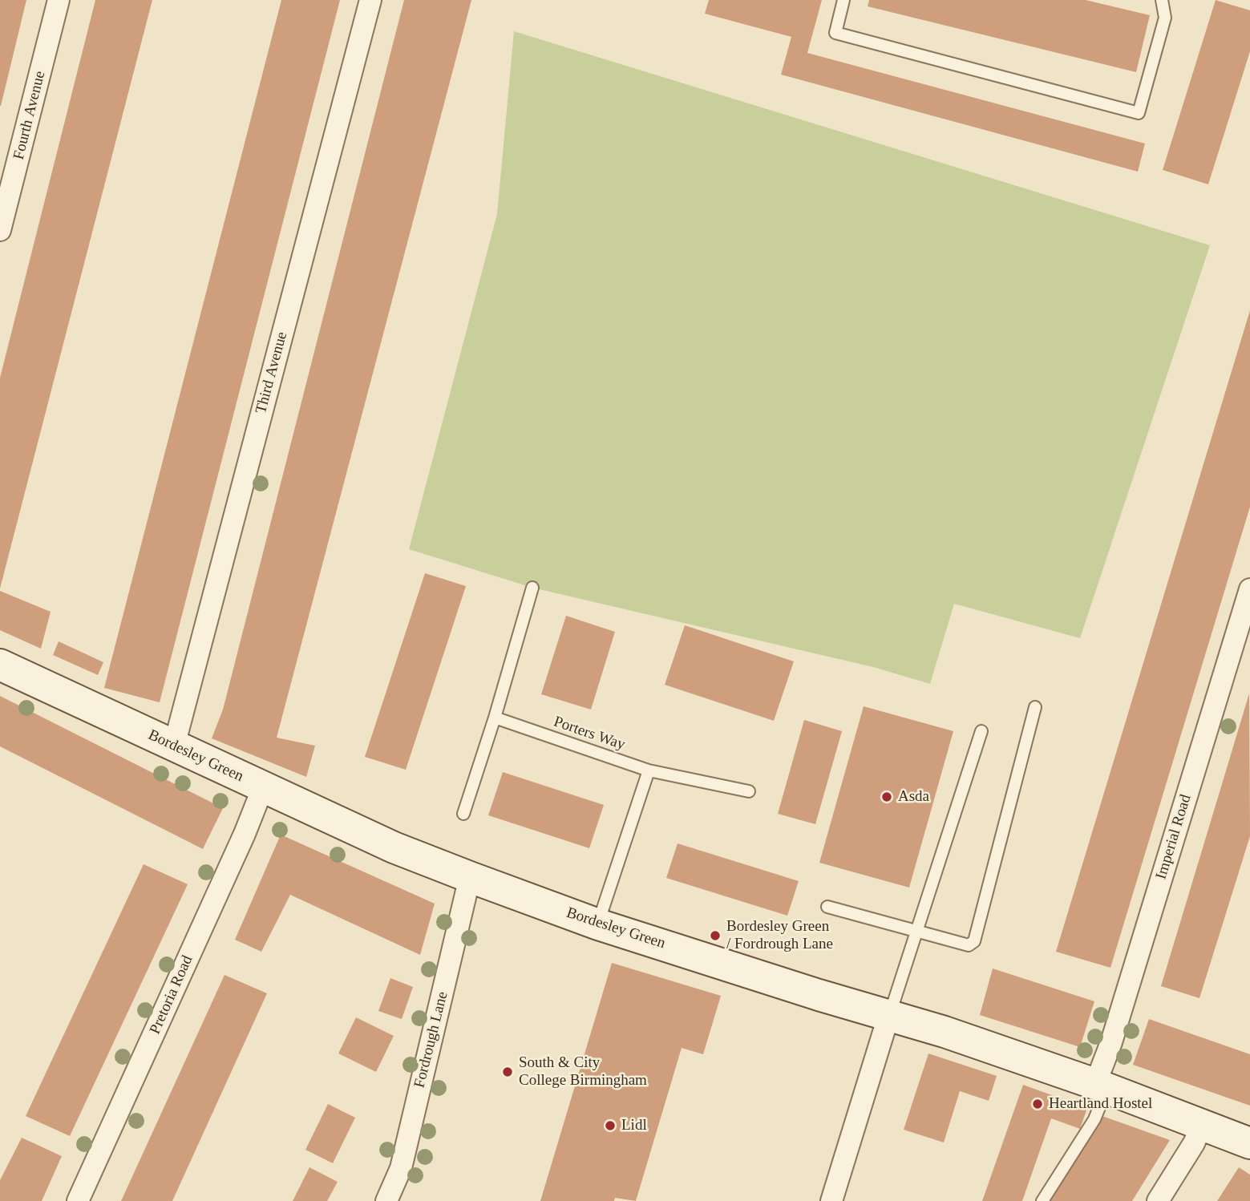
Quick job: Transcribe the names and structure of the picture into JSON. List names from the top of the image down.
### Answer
{
  "streets": {
    "main road": ["Bordesley Green"],
    "street": [
      "Fourth Avenue",
      "Third Avenue",
      "Imperial Road",
      "Pretoria Road",
      "Fordrough Lane"
    ],
    "lane": ["Porters Way"]
  },
  "crossings": [
    ["Third Avenue", "Bordesley Green"],
    ["Bordesley Green", "Imperial Road"],
    ["Bordesley Green", "Pretoria Road"],
    ["Bordesley Green", "Fordrough Lane"]
  ],
  "places": [
    "Asda",
    "Bordesley Green / Fordrough Lane",
    "South & City College Birmingham",
    "Heartland Hostel",
    "Lidl"
  ]
}
